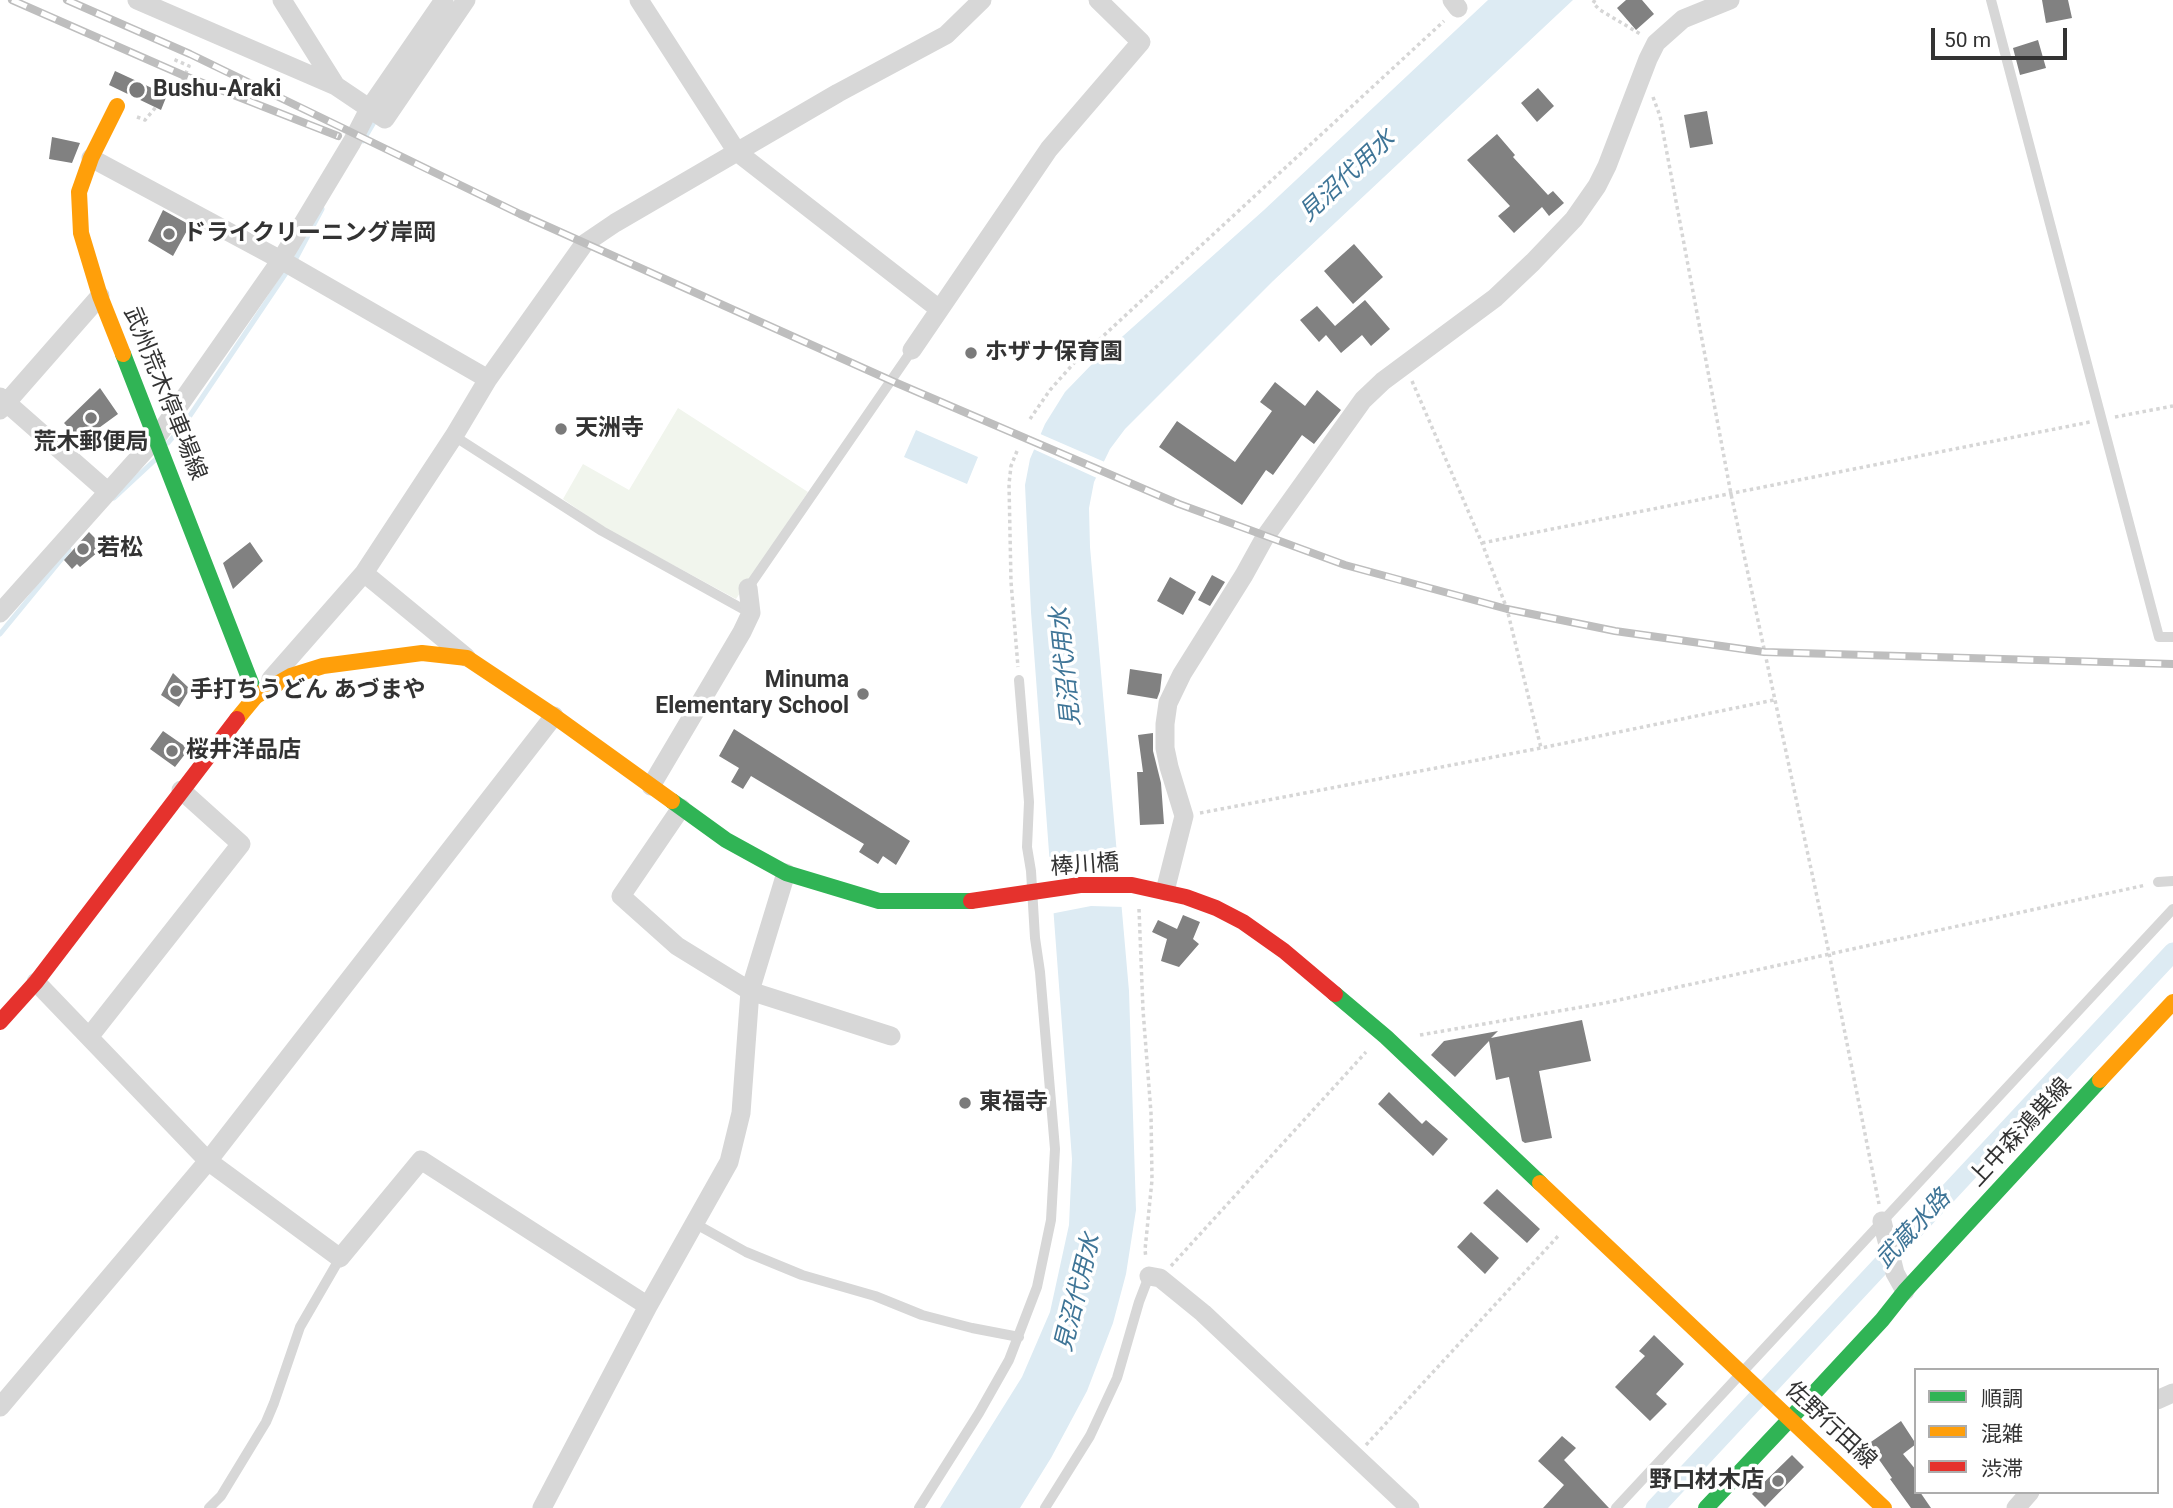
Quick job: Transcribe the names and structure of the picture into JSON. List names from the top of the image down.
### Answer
{
  "streets": {
    "main road": [
      "武州荒木停車場線",
      "棒川橋",
      "上中森鴻巣線",
      "佐野行田線"
    ]
  },
  "crossings": [
    ["棒川橋", "佐野行田線"],
    ["上中森鴻巣線", "佐野行田線"]
  ],
  "water": ["見沼代用水", "武蔵水路"],
  "places": [
    "Bushu-Araki",
    "ドライクリーニング岸岡",
    "ホザナ保育園",
    "荒木郵便局",
    "天洲寺",
    "若松",
    "手打ちうどん あづまや",
    "Minuma Elementary School",
    "桜井洋品店",
    "東福寺",
    "野口材木店"
  ],
  "legend": ["順調", "混雑", "渋滞"],
  "scale_bar": "50 m"
}
